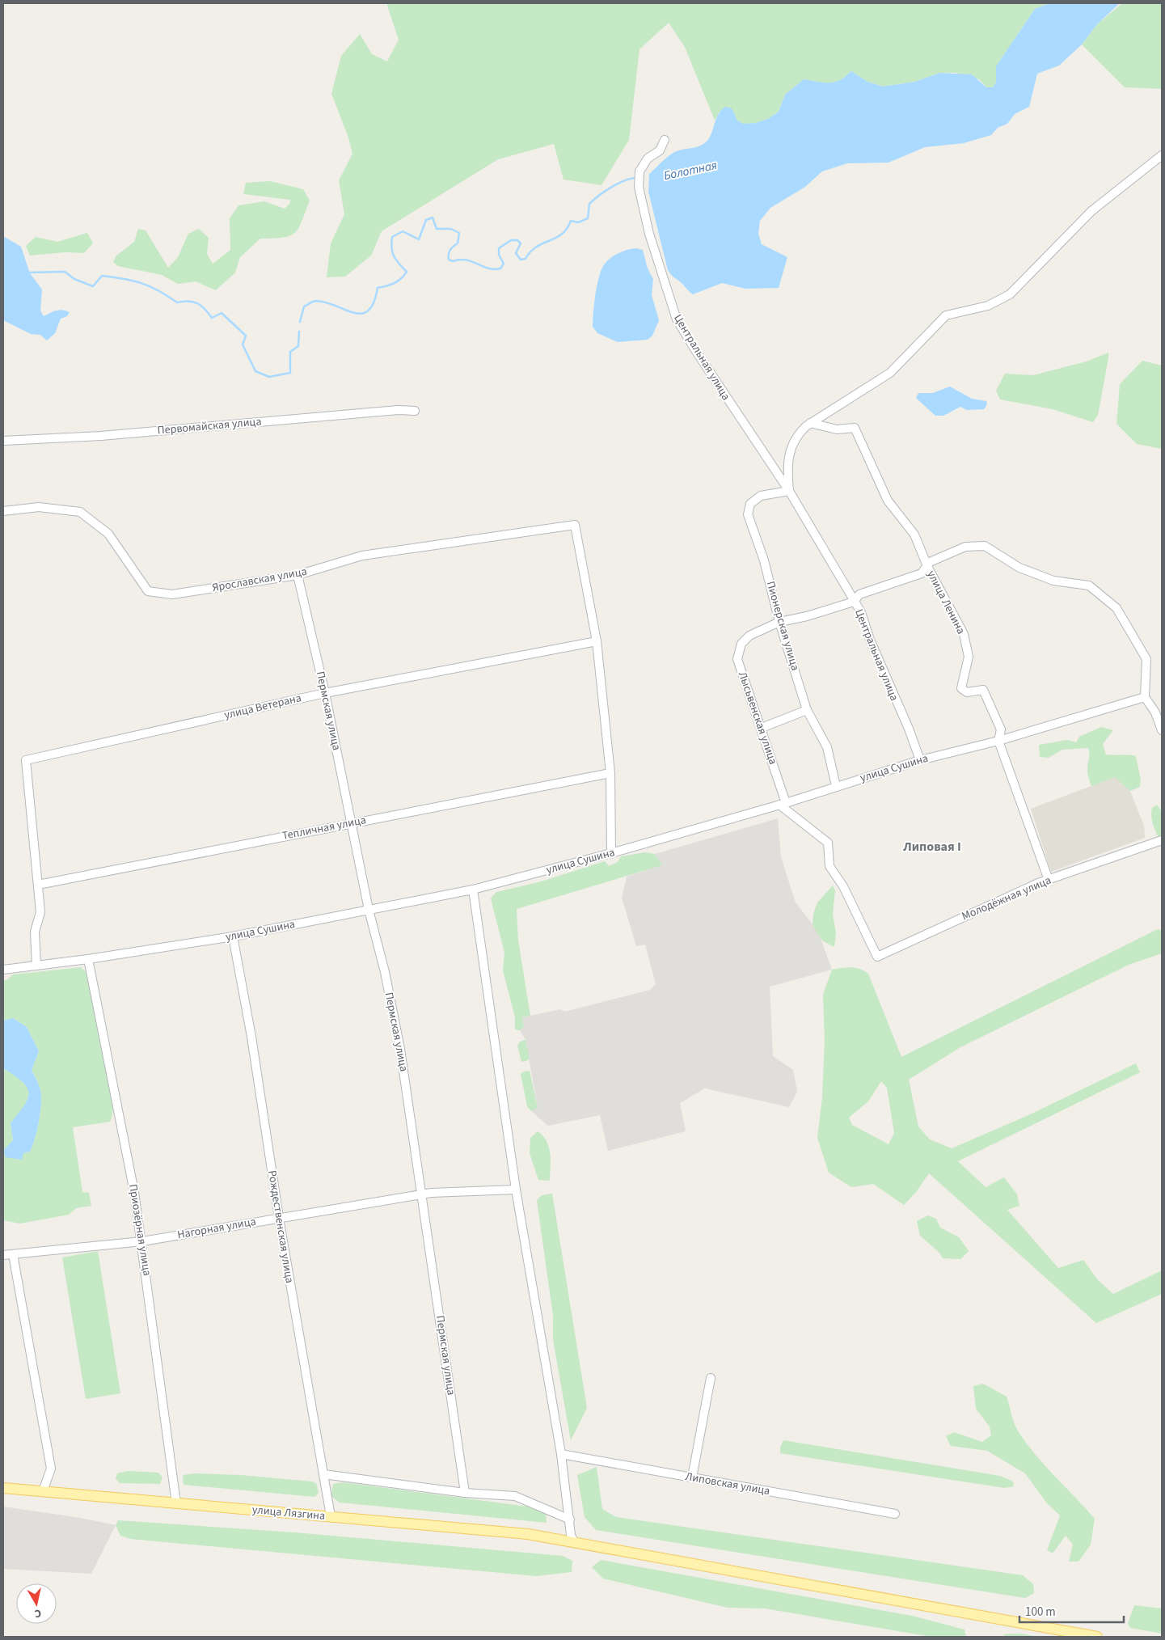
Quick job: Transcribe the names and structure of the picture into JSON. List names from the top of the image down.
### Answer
{
  "streets": {
    "main road": ["улица Лязгина"],
    "street": [
      "Центральная улица",
      "Первомайская улица",
      "Ярославская улица",
      "улица Ленина",
      "Пионерская улица",
      "улица Ветерана",
      "Пермская улица",
      "Лысьвенская улица",
      "улица Сушина",
      "Тепличная улица",
      "Молодёжная улица",
      "Рождественская улица",
      "Нагорная улица",
      "Приозёрная улица",
      "Липовская улица"
    ]
  },
  "crossings": [
    ["Центральная улица", "улица Ленина"],
    ["Центральная улица", "Пионерская улица"],
    ["Центральная улица", "улица Сушина"],
    ["Ярославская улица", "улица Ветерана"],
    ["Ярославская улица", "Пермская улица"],
    ["улица Ленина", "улица Сушина"],
    ["улица Ленина", "Молодёжная улица"],
    ["Пионерская улица", "Лысьвенская улица"],
    ["Пионерская улица", "улица Сушина"],
    ["улица Ветерана", "Пермская улица"],
    ["улица Ветерана", "Тепличная улица"],
    ["Пермская улица", "улица Сушина"],
    ["Пермская улица", "Тепличная улица"],
    ["Пермская улица", "Нагорная улица"],
    ["Лысьвенская улица", "улица Сушина"],
    ["Лысьвенская улица", "Молодёжная улица"],
    ["улица Сушина", "Молодёжная улица"],
    ["улица Сушина", "Рождественская улица"],
    ["улица Сушина", "Приозёрная улица"],
    ["Рождественская улица", "Нагорная улица"],
    ["Рождественская улица", "улица Лязгина"],
    ["Нагорная улица", "Приозёрная улица"],
    ["Приозёрная улица", "улица Лязгина"]
  ],
  "districts": ["Липовая I"],
  "water": ["Болотная"],
  "scale_bar": "100 m",
  "north": "bottom"
}
